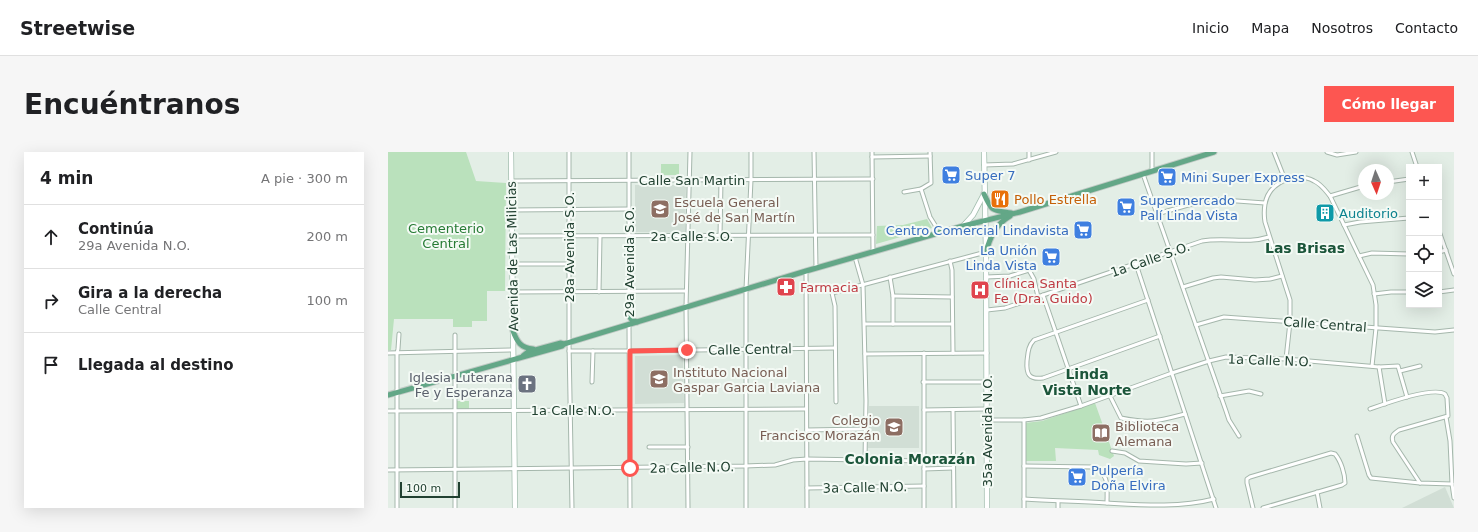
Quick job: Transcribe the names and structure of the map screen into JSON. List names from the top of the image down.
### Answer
{
  "streets": {
    "main road": ["Avenida de Las Milicias", "35a Avenida N.O."],
    "street": [
      "Calle San Martin",
      "2a Calle S.O.",
      "28a Avenida S.O.",
      "1a Calle S.O.",
      "29a Avenida S.O.",
      "Calle Central",
      "1a Calle N.O.",
      "2a Calle N.O.",
      "3a Calle N.O."
    ]
  },
  "crossings": [
    ["Calle San Martin", "28a Avenida S.O."],
    ["Calle San Martin", "Avenida de Las Milicias"],
    ["Calle San Martin", "29a Avenida S.O."],
    ["2a Calle S.O.", "28a Avenida S.O."],
    ["2a Calle S.O.", "Avenida de Las Milicias"],
    ["2a Calle S.O.", "29a Avenida S.O."],
    ["28a Avenida S.O.", "Calle Central"],
    ["28a Avenida S.O.", "1a Calle N.O."],
    ["28a Avenida S.O.", "2a Calle N.O."],
    ["Avenida de Las Milicias", "1a Calle N.O."],
    ["Avenida de Las Milicias", "2a Calle N.O."],
    ["1a Calle S.O.", "35a Avenida N.O."],
    ["29a Avenida S.O.", "Calle Central"],
    ["29a Avenida S.O.", "1a Calle N.O."],
    ["29a Avenida S.O.", "2a Calle N.O."],
    ["1a Calle N.O.", "35a Avenida N.O."]
  ],
  "districts": ["Las Brisas", "Linda Vista Norte", "Colonia Morazán"],
  "parks": ["Cementerio Central"],
  "places": {
    "supermarket": [
      "Super 7",
      "Mini Super Express",
      "Supermercado Palí Linda Vista",
      "Centro Comercial Lindavista",
      "La Unión Linda Vista",
      "Pulpería Doña Elvira"
    ],
    "restaurant": ["Pollo Estrella"],
    "school or university": ["Escuela General José de San Martín", "Instituto Nacional Gaspar Garcia Laviana", "Colegio Francisco Morazán"],
    "building": ["Auditorio"],
    "pharmacy": ["Farmacia"],
    "hospital": ["clínica Santa Fe (Dra. Guido)"],
    "church": ["Iglesia Luterana Fe y Esperanza"],
    "library": ["Biblioteca Alemana"]
  },
  "scale_bar": "100 m",
  "north": "bottom",
  "page": {
    "header": "Streetwise",
    "nav": [
      "Inicio",
      "Mapa",
      "Nosotros",
      "Contacto"
    ],
    "buttons": "Cómo llegar",
    "title": "Encuéntranos",
    "heading": ["4 min", "A pie · 300 m"],
    "map_buttons": ["+", "−"],
    "list": [
      ["Continúa", "29a Avenida N.O.", "200 m"],
      ["Gira a la derecha", "Calle Central", "100 m"],
      "Llegada al destino"
    ],
    "scale": "100 m"
  }
}
